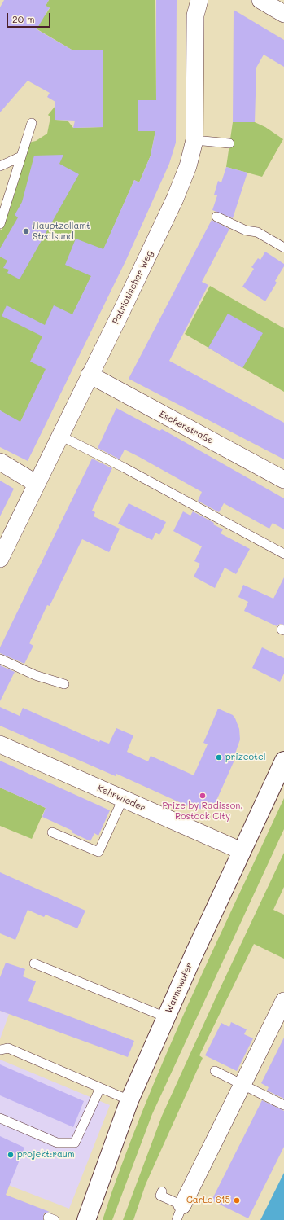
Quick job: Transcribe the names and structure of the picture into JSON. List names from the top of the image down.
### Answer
{
  "streets": {
    "main road": ["Warnowufer"],
    "street": ["Patriotischer Weg", "Eschenstraße", "Kehrwieder"]
  },
  "crossings": [
    ["Patriotischer Weg", "Eschenstraße"],
    ["Kehrwieder", "Warnowufer"]
  ],
  "places": [
    "Hauptzollamt Stralsund",
    "prizeotel",
    "Prize by Radisson, Rostock City",
    "projekt:raum",
    "CarLo 615"
  ],
  "scale_bar": "20 m"
}
